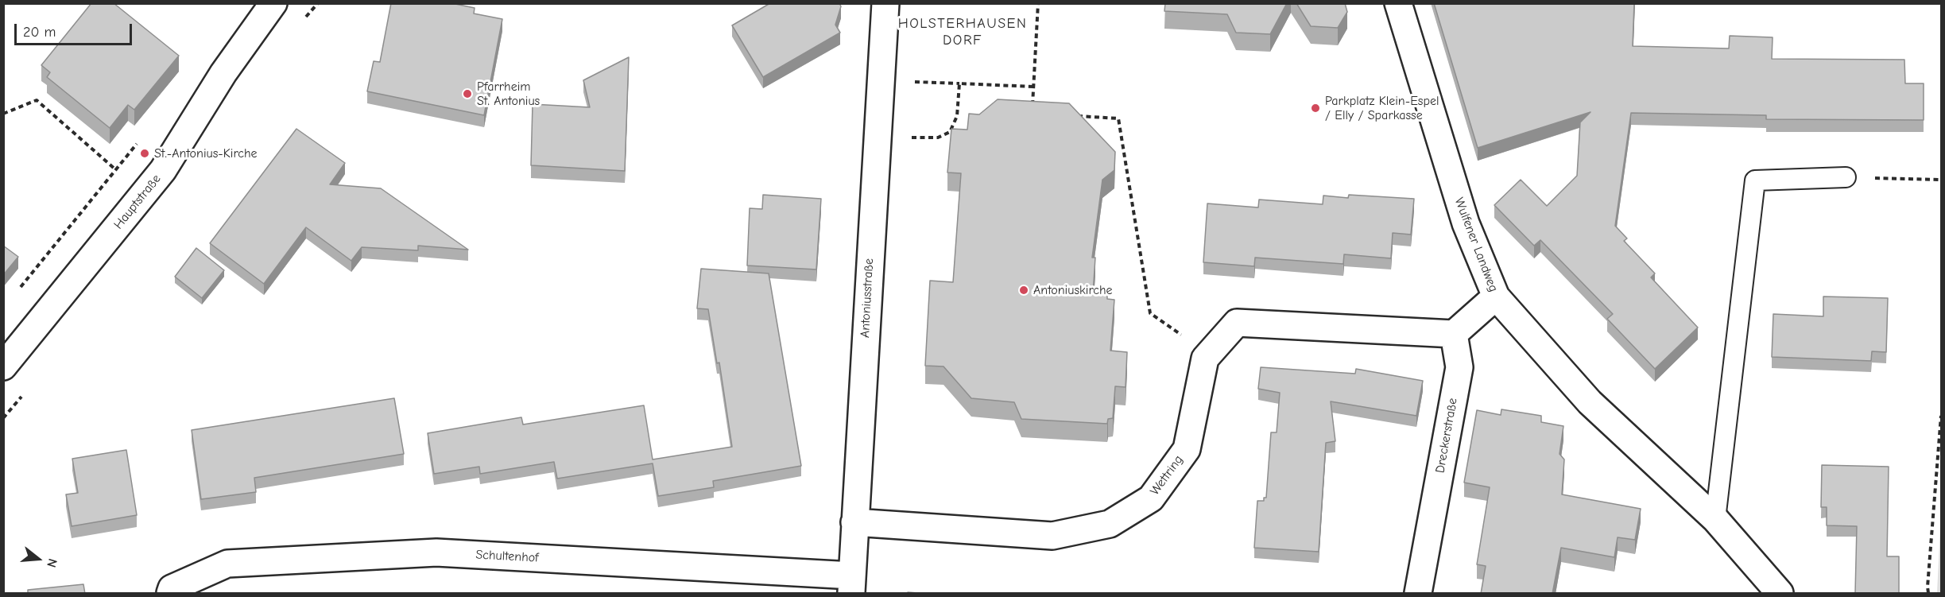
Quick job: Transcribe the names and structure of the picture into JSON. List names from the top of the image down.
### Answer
{
  "streets": {
    "street": [
      "Hauptstraße",
      "Wulfener Landweg",
      "Antoniusstraße",
      "Dreckerstraße",
      "Wettring",
      "Schultenhof"
    ]
  },
  "crossings": [
    ["Antoniusstraße", "Wettring"],
    ["Antoniusstraße", "Schultenhof"],
    ["Dreckerstraße", "Wettring"]
  ],
  "districts": ["HOLSTERHAUSEN DORF"],
  "places": [
    "Pfarrheim St. Antonius",
    "Parkplatz Klein-Espel / Elly / Sparkasse",
    "St.-Antonius-Kirche",
    "Antoniuskirche"
  ],
  "scale_bar": "20 m",
  "north": "right"
}
